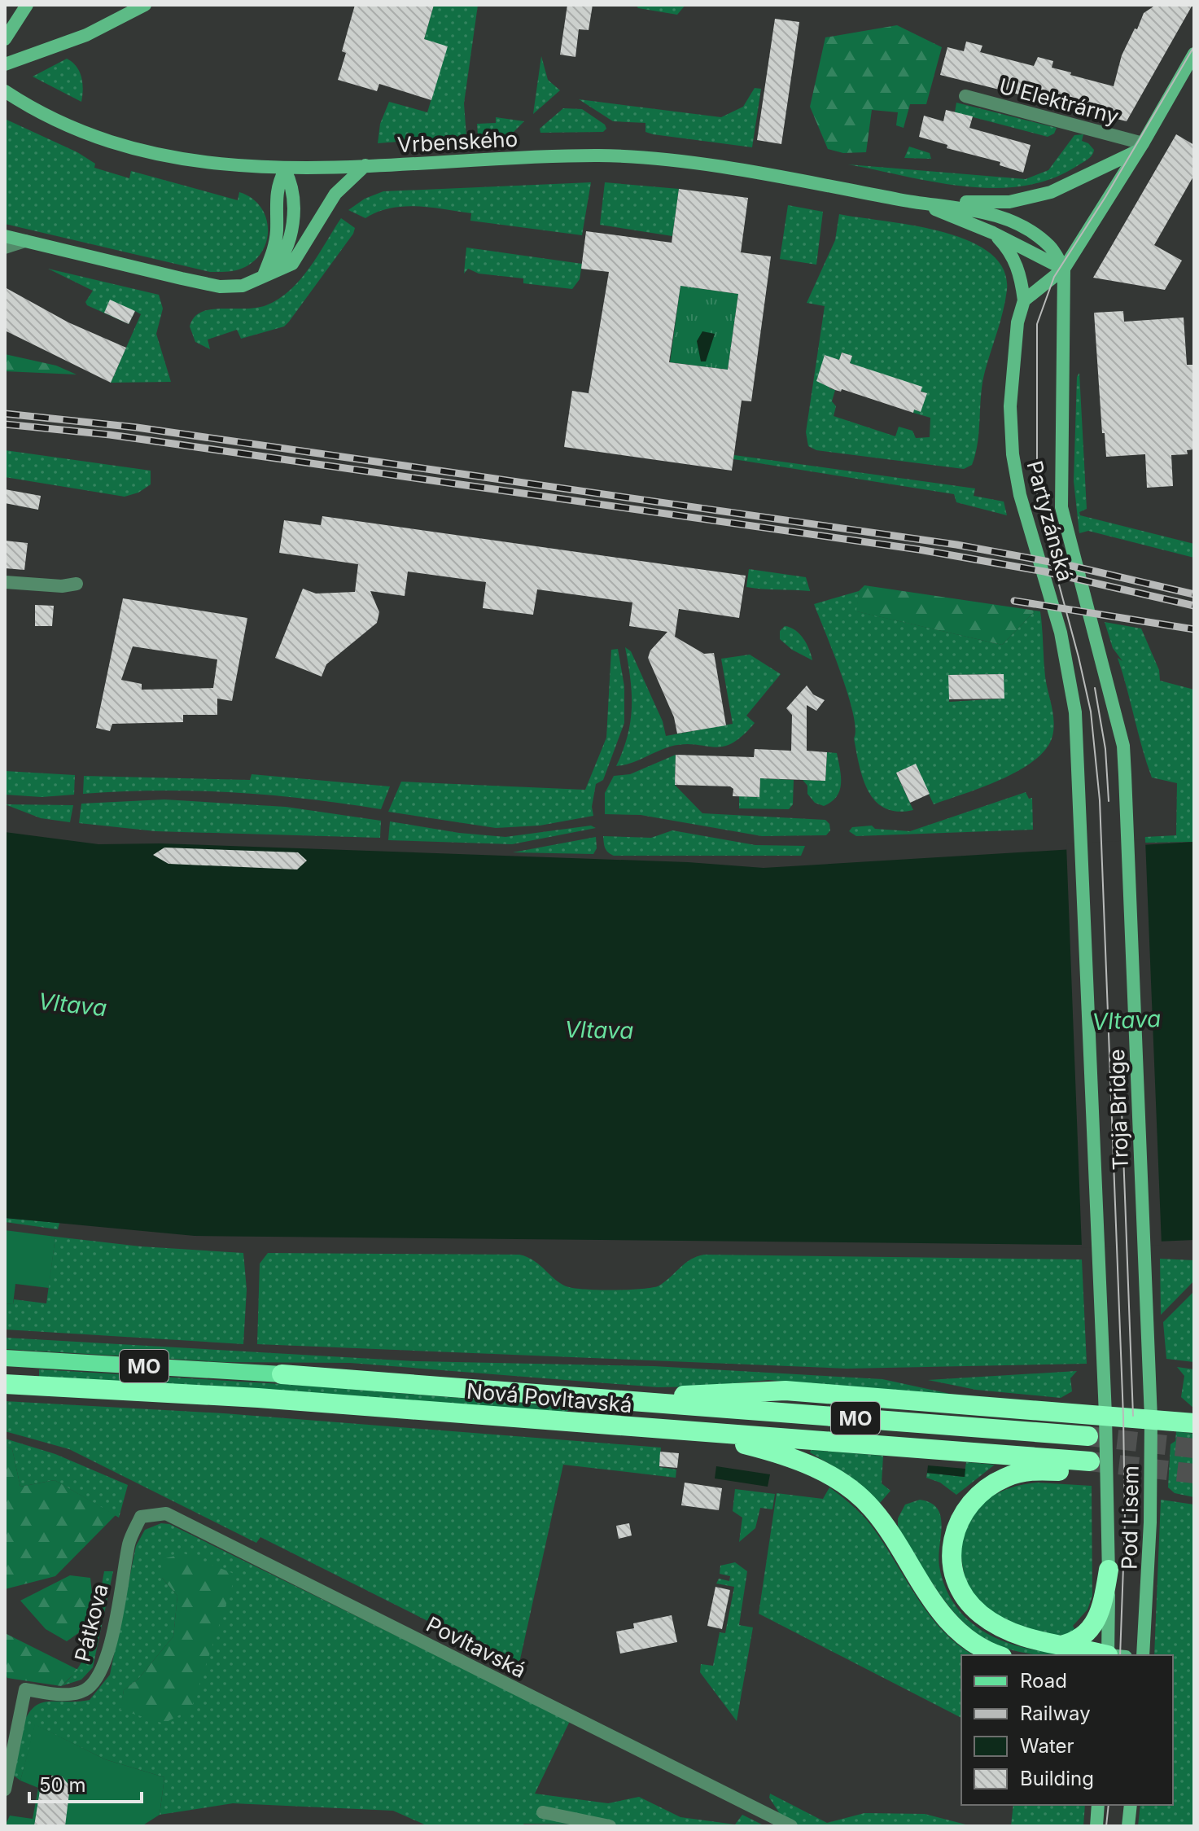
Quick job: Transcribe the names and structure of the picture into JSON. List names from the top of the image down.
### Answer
{
  "streets": {
    "highway": ["MO", "Nová Povltavská"],
    "main road": [
      "Vrbenského",
      "Partyzánská",
      "Troja Bridge",
      "Pod Lisem"
    ],
    "street": ["U Elektrárny", "Pátkova", "Povltavská"]
  },
  "crossings": [
    ["U Elektrárny", "Vrbenského"],
    ["Vrbenského", "Partyzánská"],
    ["Partyzánská", "Troja Bridge"],
    ["Troja Bridge", "Pod Lisem"],
    ["Pátkova", "Povltavská"]
  ],
  "water": ["Vltava"],
  "legend": [
    "Road",
    "Railway",
    "Water",
    "Building"
  ],
  "scale_bar": "50 m"
}
